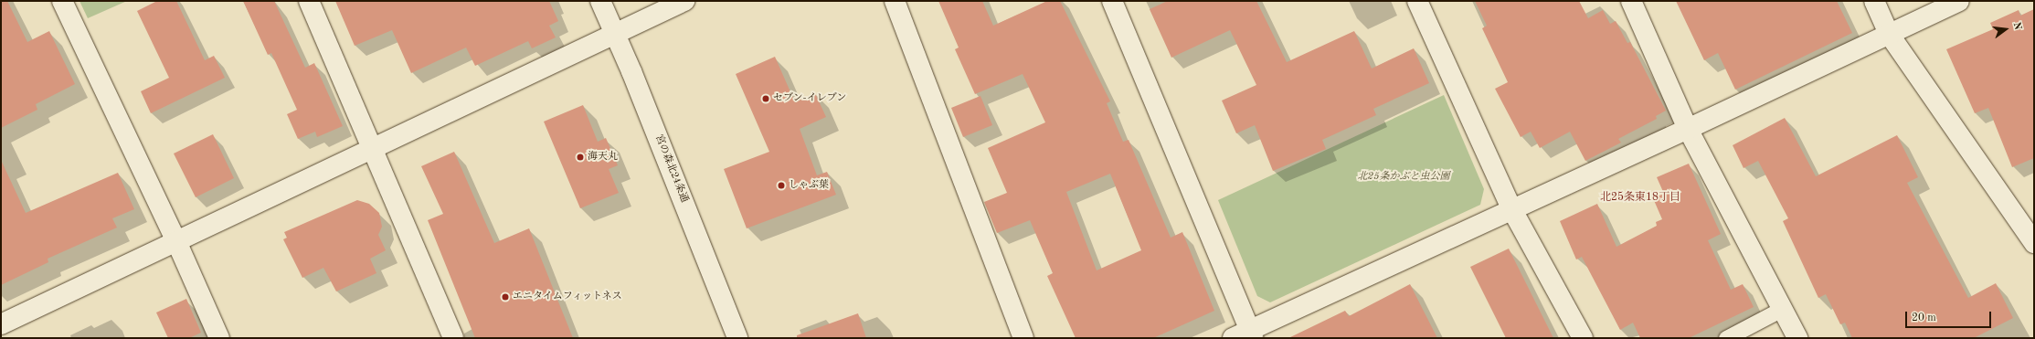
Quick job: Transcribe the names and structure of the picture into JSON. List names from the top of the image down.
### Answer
{
  "streets": {
    "street": ["宮の森北24条通"]
  },
  "districts": ["北25条東18丁目"],
  "parks": ["北25条かぶと虫公園"],
  "places": [
    "セブン-イレブン",
    "海天丸",
    "しゃぶ葉",
    "エニタイムフィットネス"
  ],
  "scale_bar": "20 m",
  "north": "right"
}
